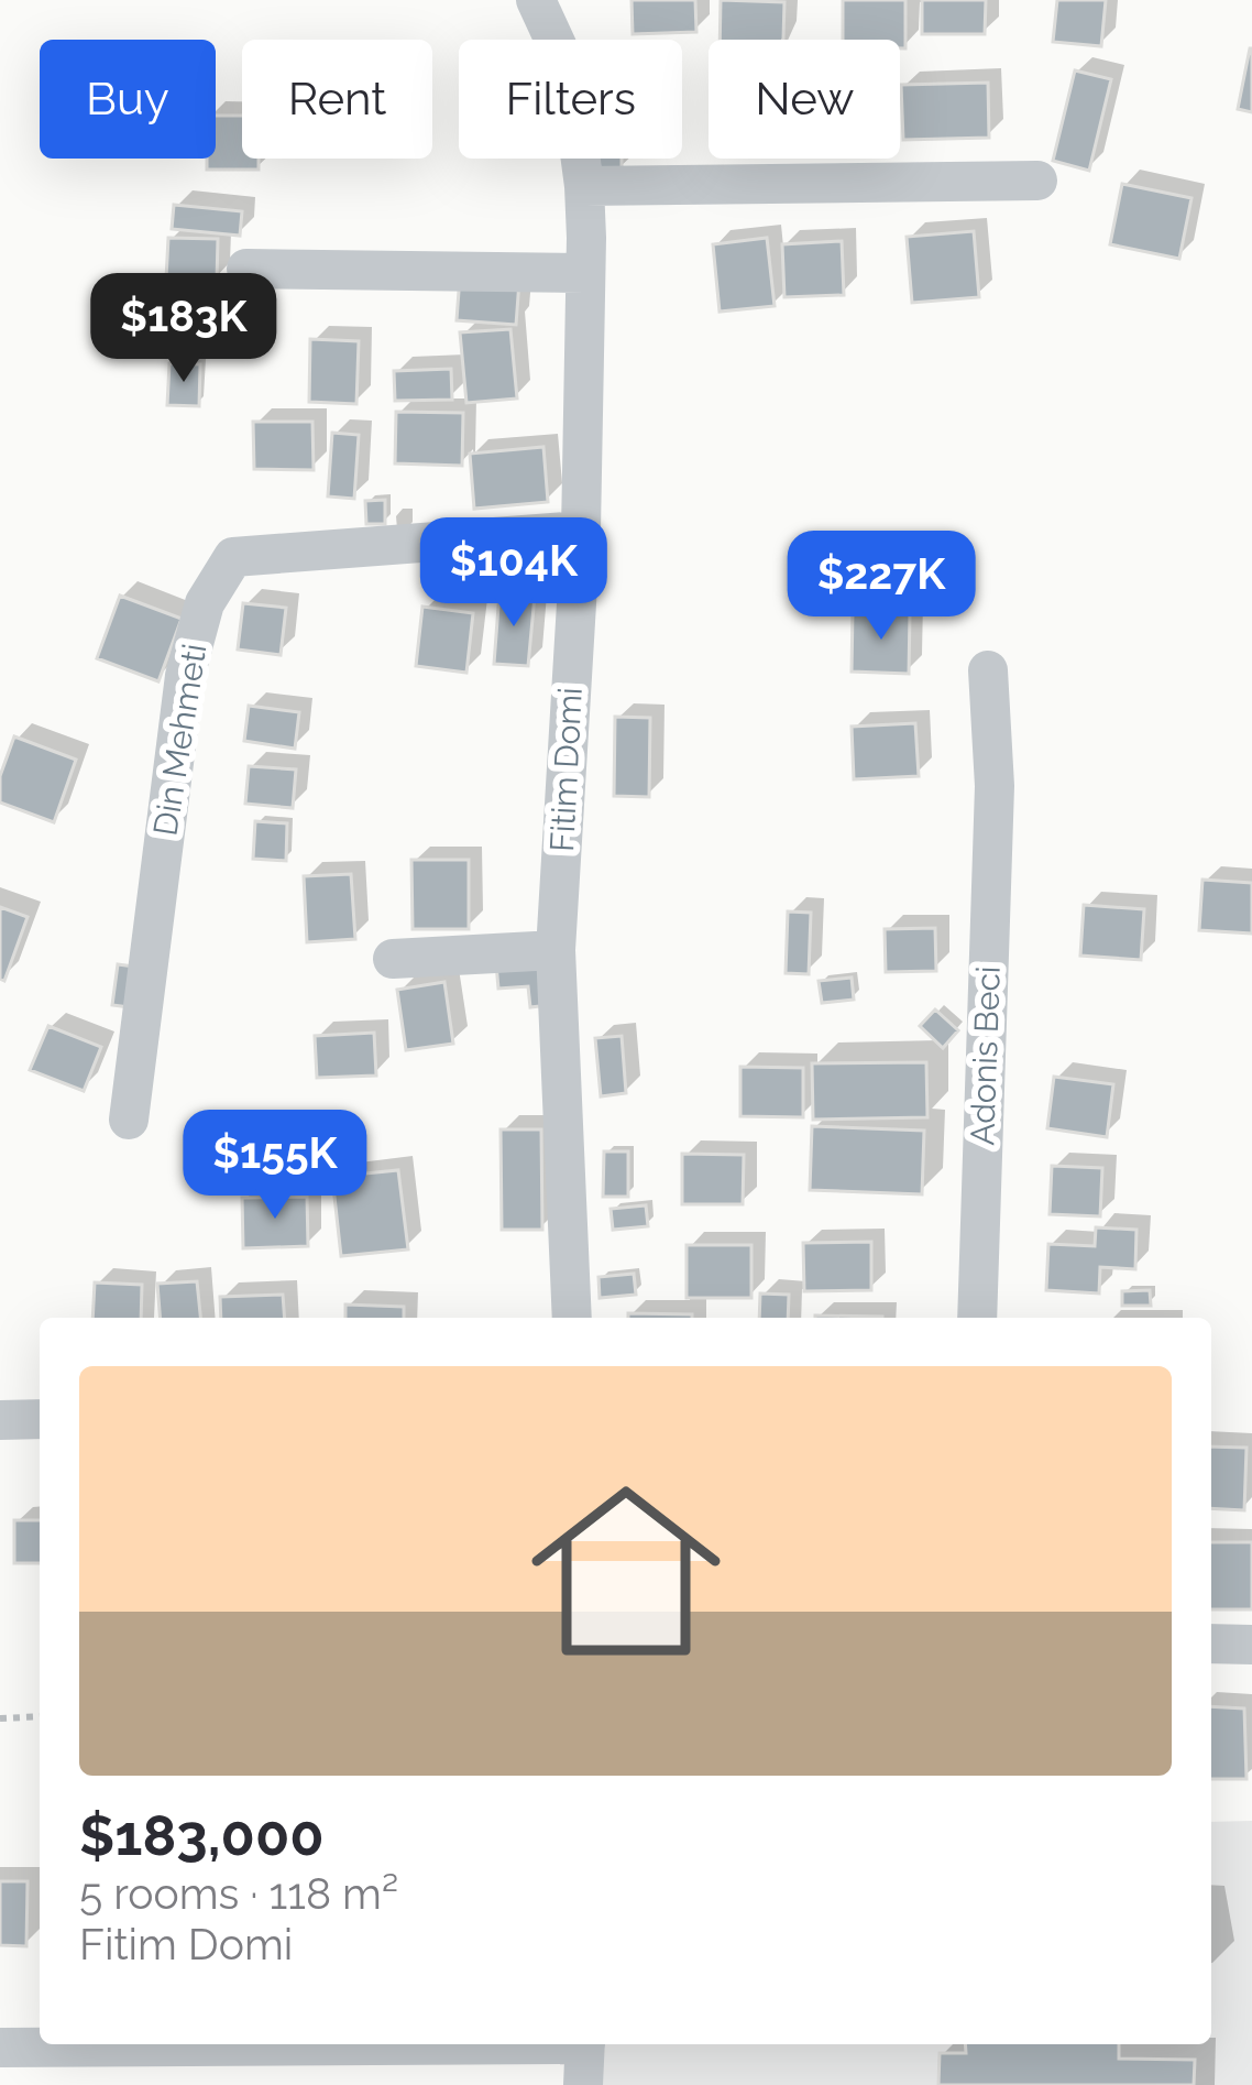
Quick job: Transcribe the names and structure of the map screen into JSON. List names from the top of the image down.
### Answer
{
  "streets": {
    "street": ["Din Mehmeti", "Fitim Domi", "Adonis Beci"]
  },
  "crossings": [
    ["Din Mehmeti", "Fitim Domi"]
  ],
  "page": {
    "chip": [
      "Buy",
      "Rent",
      "Filters",
      "New"
    ],
    "price": [
      "$183K",
      "$104K",
      "$227K",
      "$155K"
    ],
    "list": [
      {
        "name": "$183,000",
        "note": "5 rooms · 118 m² · Fitim Domi"
      }
    ]
  }
}
